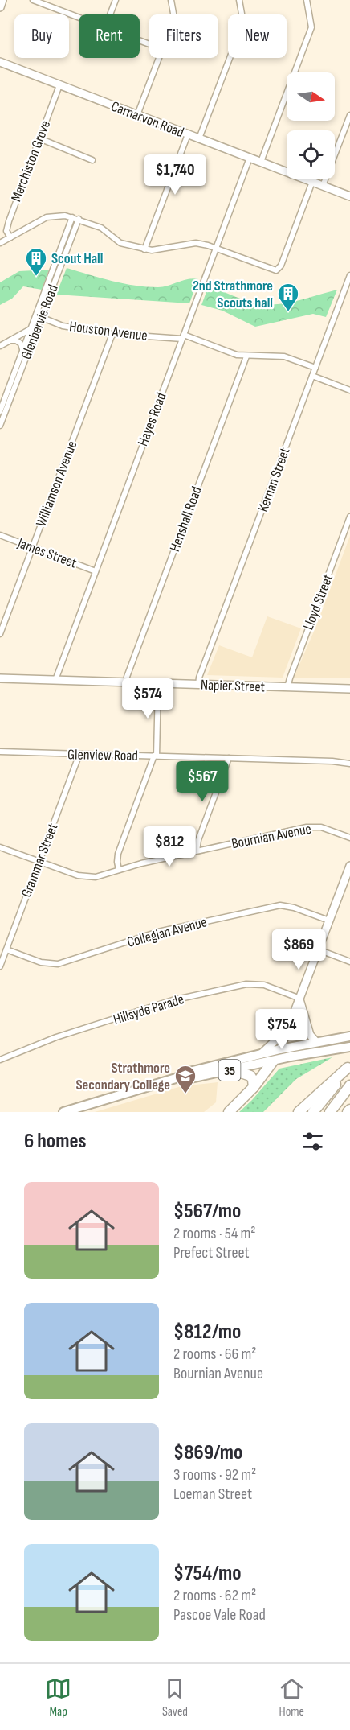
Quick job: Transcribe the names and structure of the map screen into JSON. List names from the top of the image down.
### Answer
{
  "streets": {
    "main road": ["35"],
    "street": [
      "Carnarvon Road",
      "Merchiston Grove",
      "Glenbervie Road",
      "Houston Avenue",
      "Hayes Road",
      "Kernan Street",
      "Williamson Avenue",
      "Henshall Road",
      "James Street",
      "Lloyd Street",
      "Napier Street",
      "Glenview Road",
      "Bournian Avenue",
      "Grammar Street",
      "Collegian Avenue",
      "Hillsyde Parade"
    ]
  },
  "crossings": [
    ["Carnarvon Road", "Merchiston Grove"],
    ["Carnarvon Road", "Hayes Road"],
    ["Glenbervie Road", "Houston Avenue"],
    ["Houston Avenue", "Hayes Road"],
    ["Houston Avenue", "Kernan Street"],
    ["Houston Avenue", "Williamson Avenue"],
    ["Houston Avenue", "Henshall Road"],
    ["Hayes Road", "James Street"],
    ["Hayes Road", "Napier Street"],
    ["Kernan Street", "Napier Street"],
    ["Williamson Avenue", "James Street"],
    ["Henshall Road", "Napier Street"],
    ["Lloyd Street", "Napier Street"],
    ["Glenview Road", "Grammar Street"],
    ["Bournian Avenue", "Grammar Street"],
    ["Grammar Street", "Collegian Avenue"]
  ],
  "places": {
    "building": ["Scout Hall", "2nd Strathmore Scouts hall"],
    "school or university": ["Strathmore Secondary College"]
  },
  "north": "right",
  "page": {
    "chip": [
      "Buy",
      "Rent",
      "Filters",
      "New"
    ],
    "price": [
      "$1,740",
      "$574",
      "$567",
      "$812",
      "$869",
      "$754"
    ],
    "heading": "6 homes",
    "list": [
      {
        "name": "$567/mo",
        "note": "2 rooms · 54 m² · Prefect Street"
      },
      {
        "name": "$812/mo",
        "note": "2 rooms · 66 m² · Bournian Avenue"
      },
      {
        "name": "$869/mo",
        "note": "3 rooms · 92 m² · Loeman Street"
      },
      {
        "name": "$754/mo",
        "note": "2 rooms · 62 m² · Pascoe Vale Road"
      }
    ],
    "tabs": ["Map", "Saved", "Home"]
  }
}
